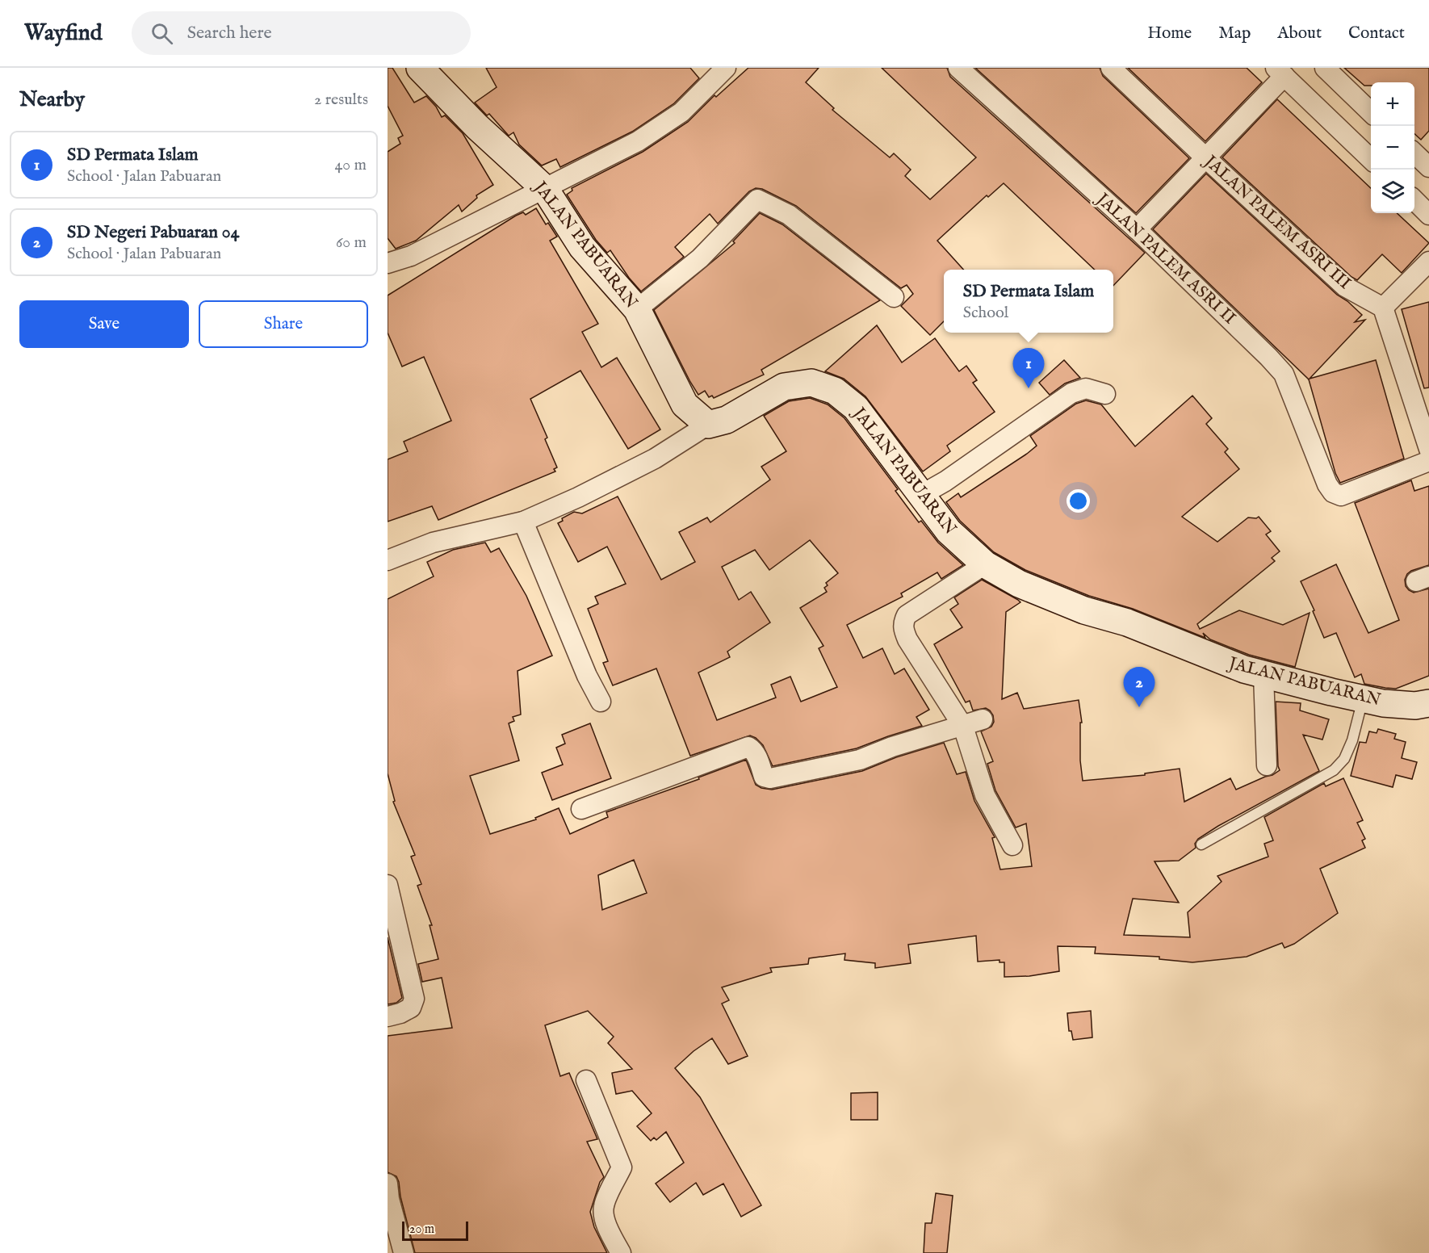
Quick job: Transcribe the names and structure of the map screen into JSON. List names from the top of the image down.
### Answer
{
  "streets": {
    "street": ["JALAN PALEM ASRI III", "JALAN PABUARAN", "JALAN PALEM ASRI II"]
  },
  "scale_bar": "20 m",
  "page": {
    "header": "Wayfind",
    "search": "Search here",
    "nav": [
      "Home",
      "Map",
      "About",
      "Contact"
    ],
    "heading": ["Nearby", "2 results"],
    "map_buttons": ["+", "−"],
    "list": [
      {
        "mark": "1",
        "name": "SD Permata Islam",
        "note": "School · Jalan Pabuaran",
        "value": "40 m"
      },
      {
        "mark": "2",
        "name": "SD Negeri Pabuaran 04",
        "note": "School · Jalan Pabuaran",
        "value": "60 m"
      }
    ],
    "popup": ["SD Permata Islam", "School"],
    "buttons": ["Save", "Share"],
    "pins": ["1", "2"],
    "scale": "20 m"
  }
}
